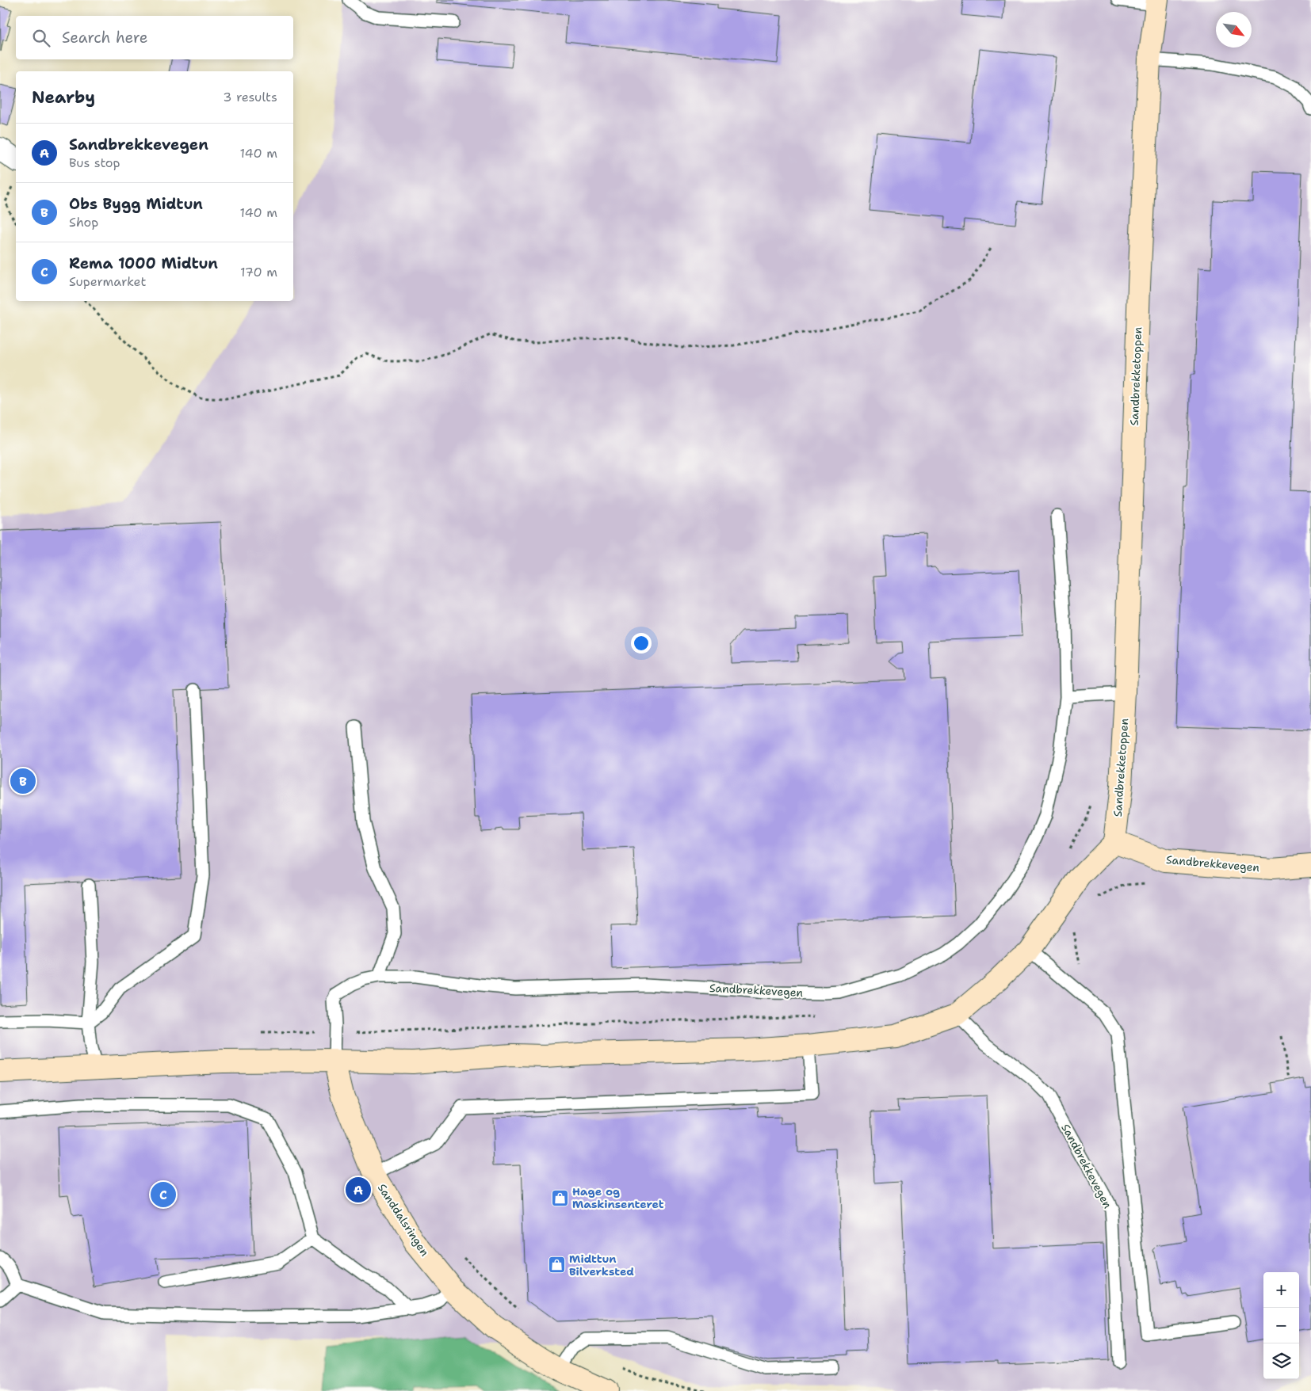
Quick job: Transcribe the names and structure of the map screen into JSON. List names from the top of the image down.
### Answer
{
  "streets": {
    "street": ["Sandbrekketoppen", "Sandbrekkevegen", "Sanddalsringen"]
  },
  "crossings": [
    ["Sandbrekketoppen", "Sandbrekkevegen"],
    ["Sandbrekkevegen", "Sanddalsringen"]
  ],
  "places": {
    "shop": ["Hage og Maskinsenteret", "Midttun Bilverksted"]
  },
  "north": "bottom right",
  "page": {
    "search": "Search here",
    "heading": ["Nearby", "3 results"],
    "list": [
      {
        "mark": "A",
        "name": "Sandbrekkevegen",
        "note": "Bus stop",
        "value": "140 m"
      },
      {
        "mark": "B",
        "name": "Obs Bygg Midtun",
        "note": "Shop",
        "value": "140 m"
      },
      {
        "mark": "C",
        "name": "Rema 1000 Midtun",
        "note": "Supermarket",
        "value": "170 m"
      }
    ],
    "pins": ["B", "A", "C"],
    "map_buttons": ["+", "−"]
  }
}
